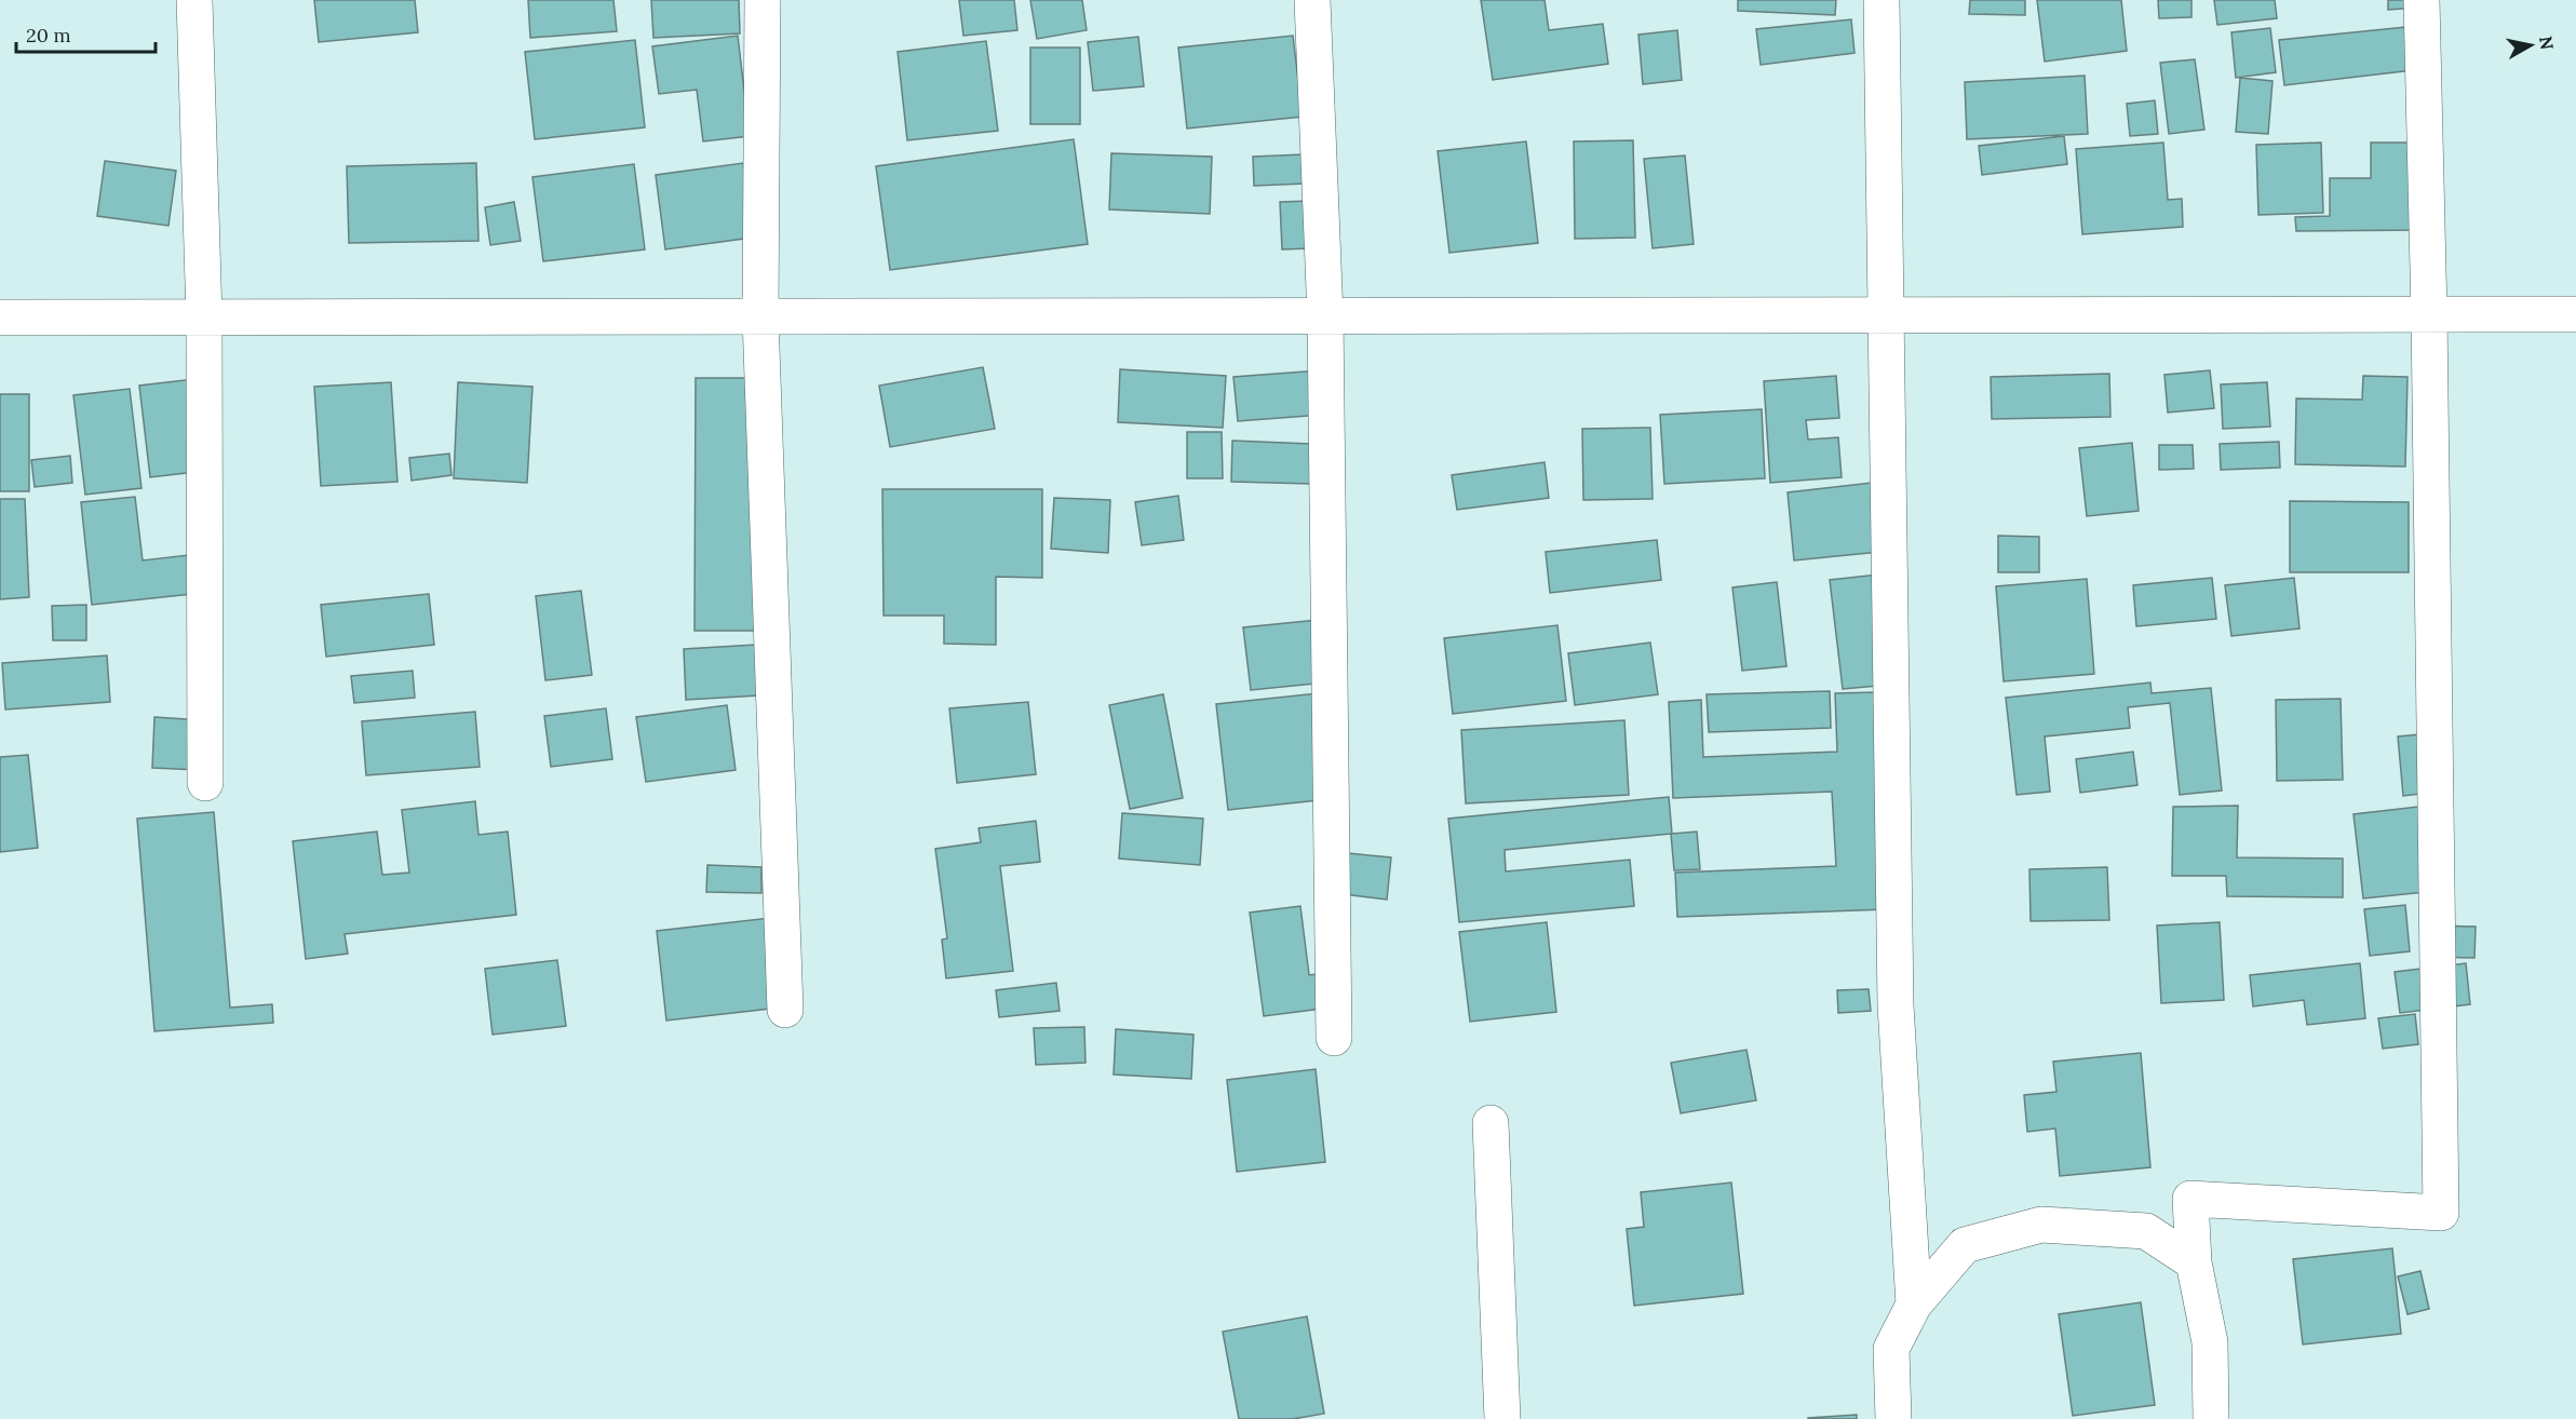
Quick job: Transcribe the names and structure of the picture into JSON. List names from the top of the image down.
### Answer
{
  "scale_bar": "20 m",
  "north": "right"
}
